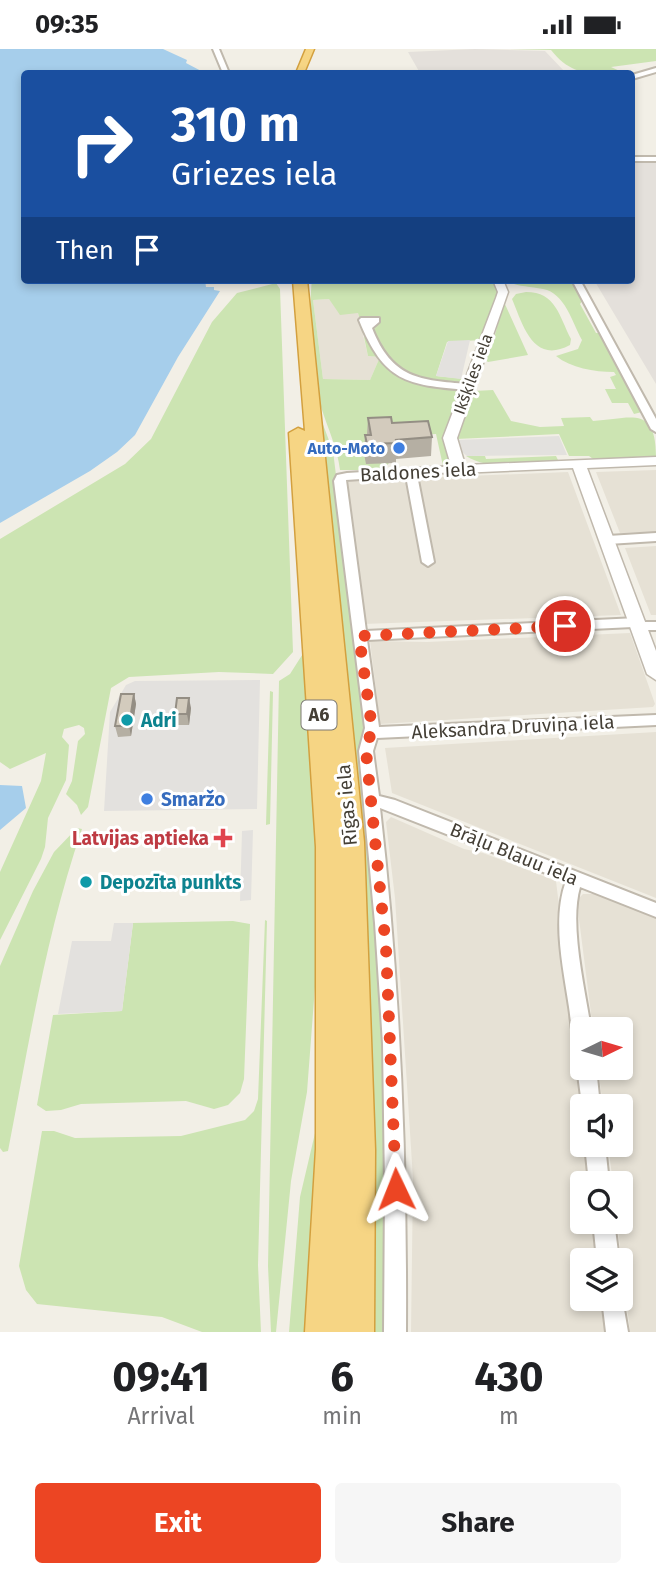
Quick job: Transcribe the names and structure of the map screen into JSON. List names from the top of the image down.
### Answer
{
  "streets": {
    "highway": ["A6", "Rīgas iela"],
    "street": [
      "Ikšķiles iela",
      "Baldones iela",
      "Aleksandra Druviņa iela",
      "Brāļu Blauu iela"
    ]
  },
  "crossings": [
    ["Ikšķiles iela", "Baldones iela"],
    ["Baldones iela", "Rīgas iela"],
    ["Aleksandra Druviņa iela", "Rīgas iela"],
    ["Rīgas iela", "Brāļu Blauu iela"]
  ],
  "places": {
    "other": [
      "Auto-Moto",
      "Adri",
      "Smaržo",
      "Depozīta punkts"
    ],
    "health": ["Latvijas aptieka"]
  },
  "north": "right",
  "page": {
    "status": "09:35",
    "turn": ["310 m", "Griezes iela"],
    "then": "Then",
    "eta": [
      "09:41",
      "Arrival",
      "6",
      "min",
      "430",
      "m"
    ],
    "buttons": ["Exit", "Share"]
  }
}
